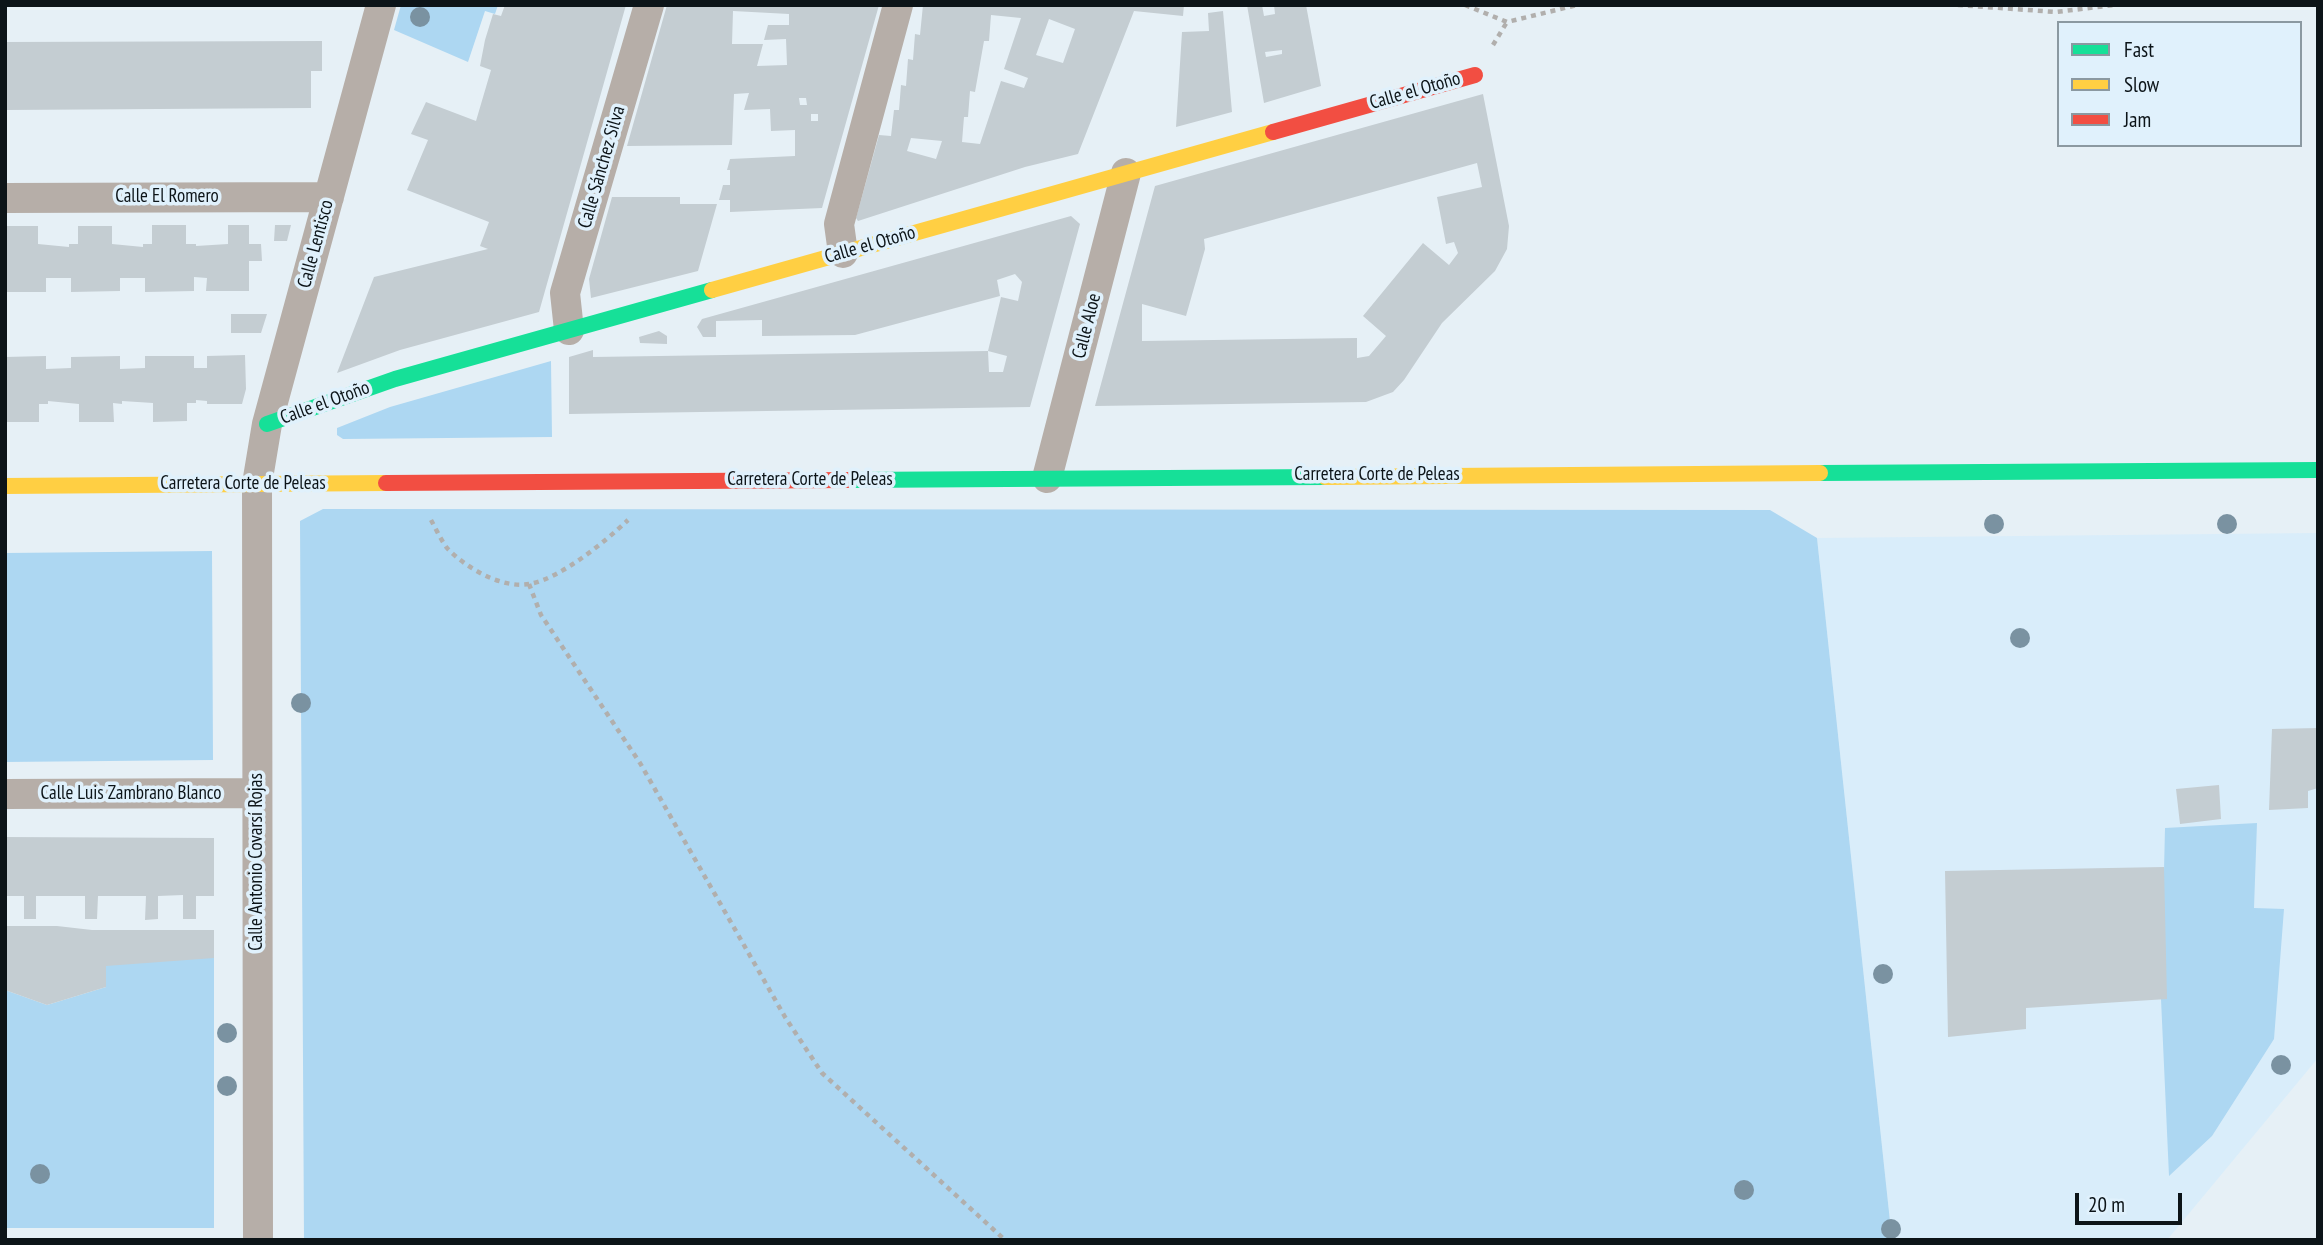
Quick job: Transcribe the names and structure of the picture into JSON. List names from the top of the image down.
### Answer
{
  "streets": {
    "street": [
      "Calle el Otoño",
      "Calle Sánchez Silva",
      "Calle El Romero",
      "Calle Lentisco",
      "Calle Aloe",
      "Carretera Corte de Peleas",
      "Calle Luis Zambrano Blanco",
      "Calle Antonio Covarsí Rojas"
    ]
  },
  "crossings": [
    ["Calle el Otoño", "Calle Sánchez Silva"],
    ["Calle el Otoño", "Calle Lentisco"],
    ["Calle el Otoño", "Calle Aloe"],
    ["Calle El Romero", "Calle Lentisco"],
    ["Calle Lentisco", "Carretera Corte de Peleas"],
    ["Calle Lentisco", "Calle Antonio Covarsí Rojas"],
    ["Calle Aloe", "Carretera Corte de Peleas"],
    ["Carretera Corte de Peleas", "Calle Antonio Covarsí Rojas"],
    ["Calle Luis Zambrano Blanco", "Calle Antonio Covarsí Rojas"]
  ],
  "legend": ["Fast", "Slow", "Jam"],
  "scale_bar": "20 m"
}
